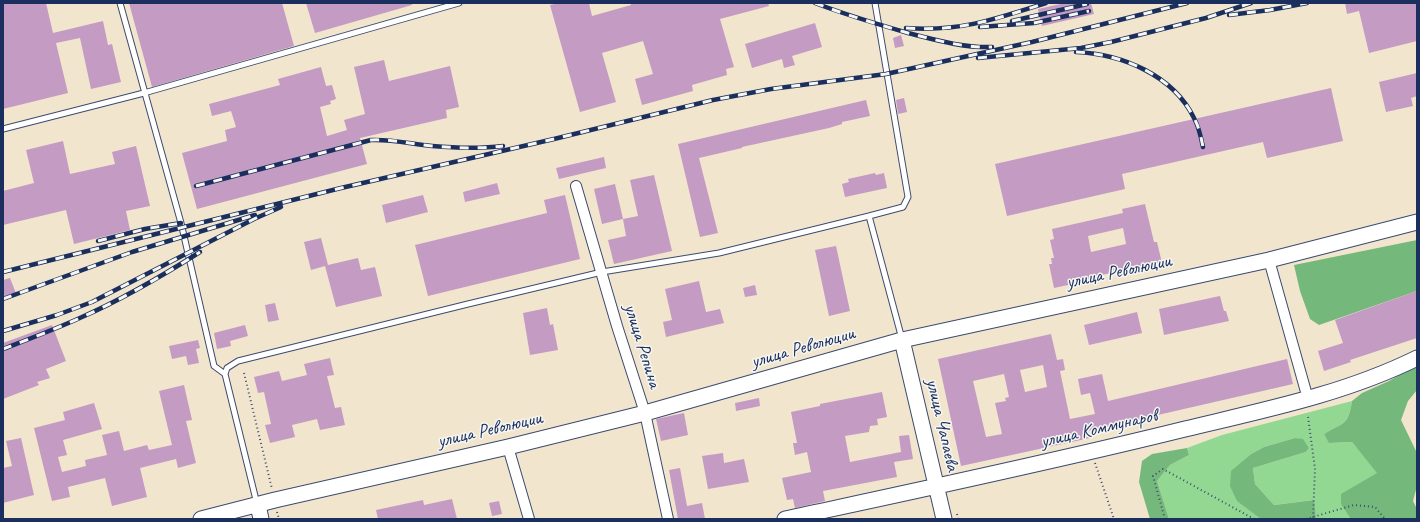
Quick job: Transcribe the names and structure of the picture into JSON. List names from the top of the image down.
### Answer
{
  "streets": {
    "street": [
      "улица Революции",
      "улица Репина",
      "улица Чапаева",
      "улица Коммунаров"
    ]
  },
  "crossings": [
    ["улица Революции", "улица Репина"],
    ["улица Революции", "улица Чапаева"],
    ["улица Чапаева", "улица Коммунаров"]
  ]
}
